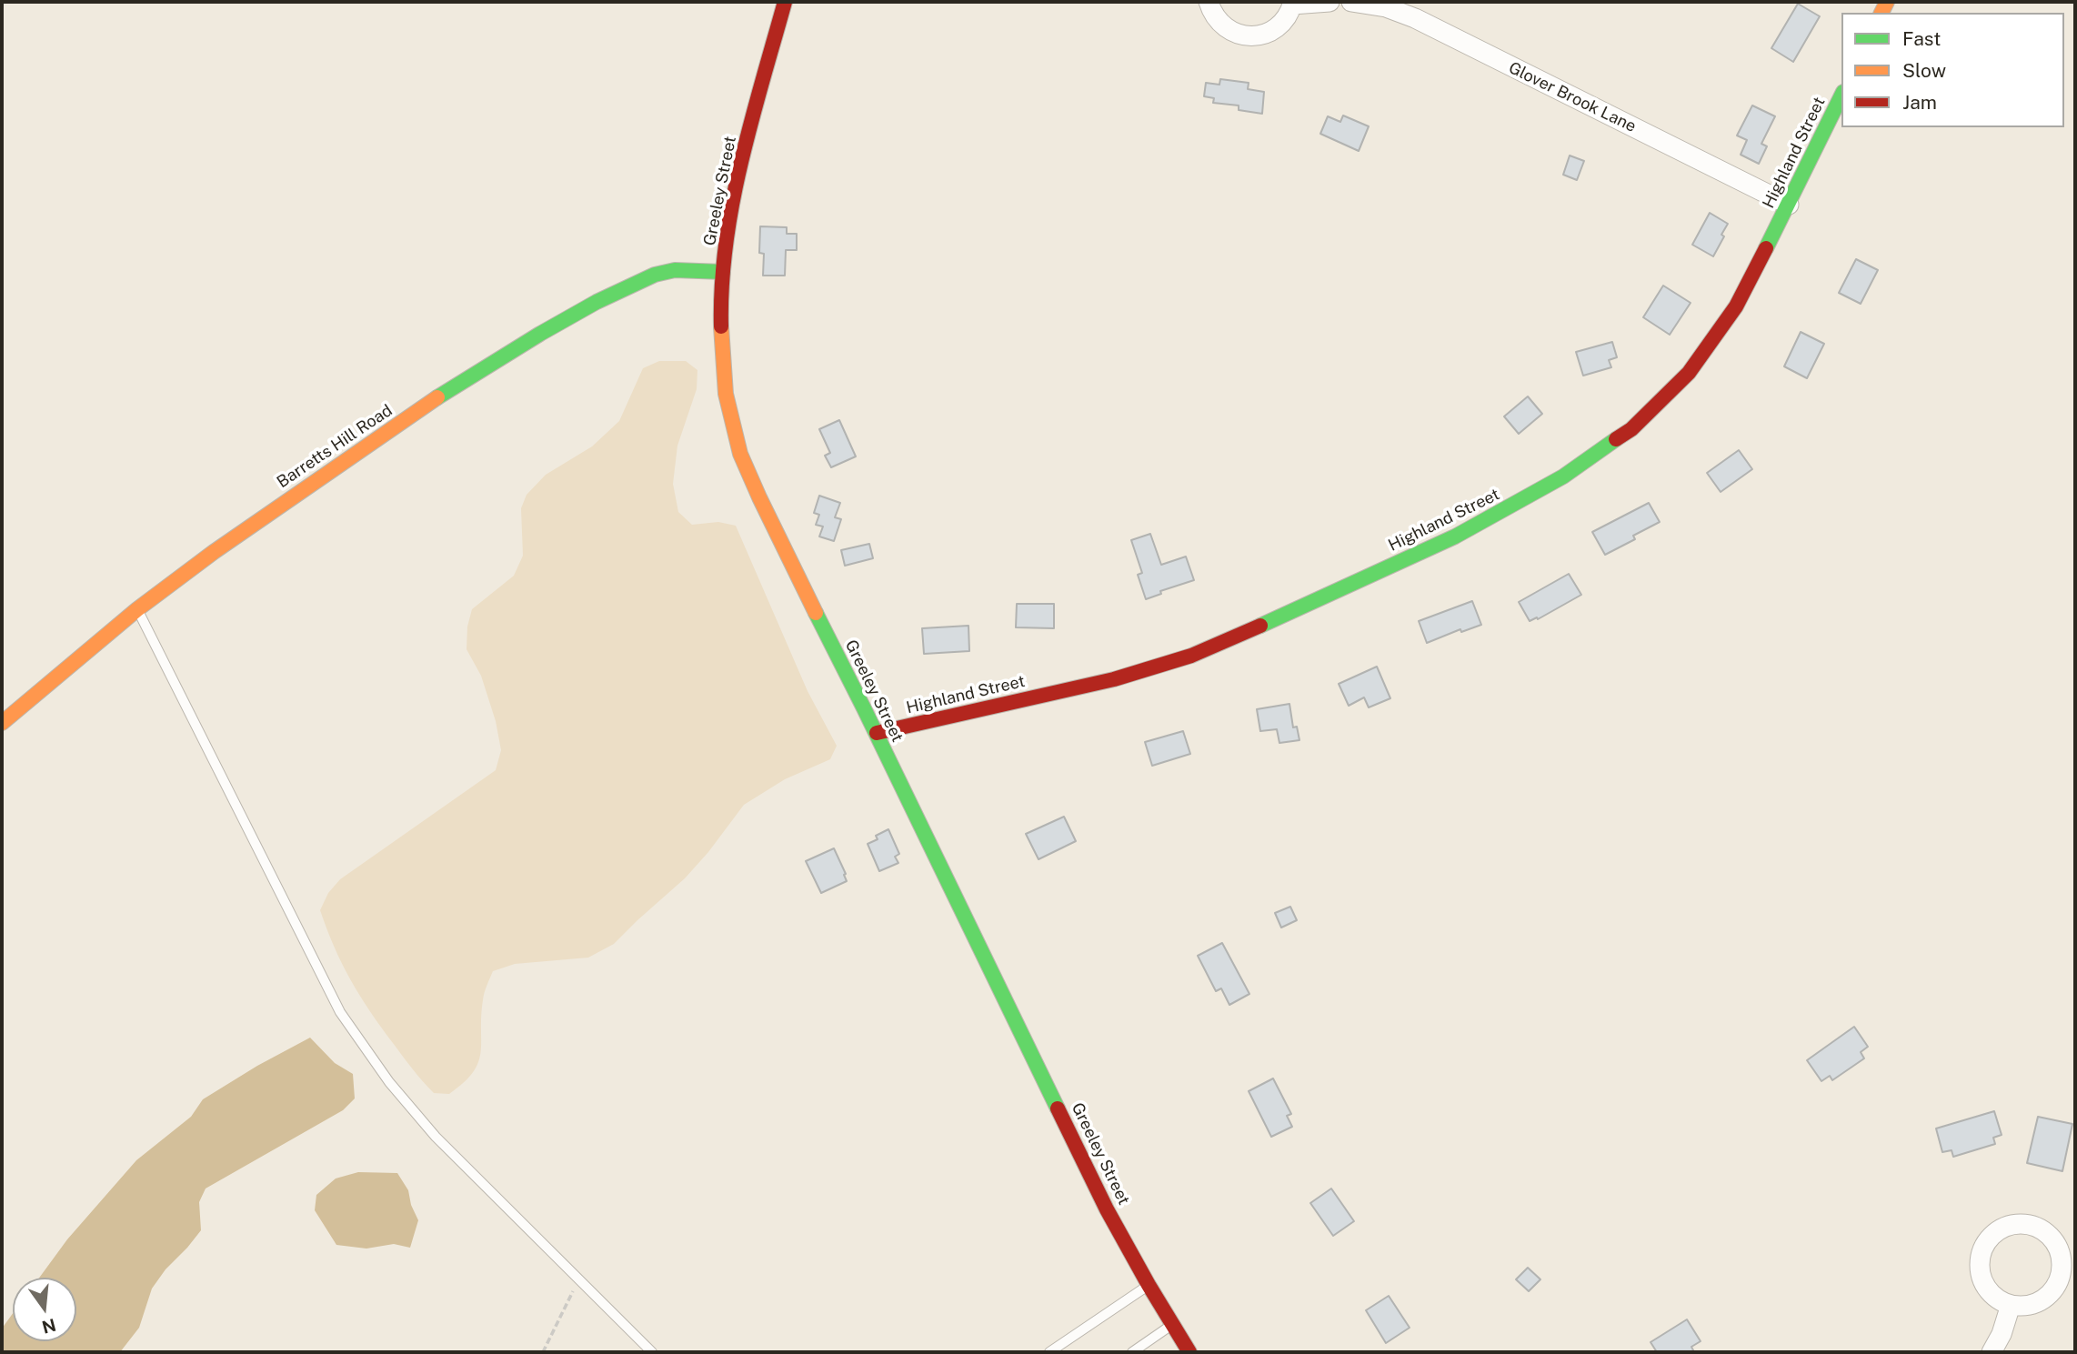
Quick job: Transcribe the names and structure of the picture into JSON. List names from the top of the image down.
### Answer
{
  "streets": {
    "street": [
      "Glover Brook Lane",
      "Highland Street",
      "Greeley Street",
      "Barretts Hill Road"
    ]
  },
  "crossings": [
    ["Glover Brook Lane", "Highland Street"],
    ["Highland Street", "Greeley Street"],
    ["Greeley Street", "Barretts Hill Road"]
  ],
  "legend": ["Fast", "Slow", "Jam"],
  "north": "bottom"
}
